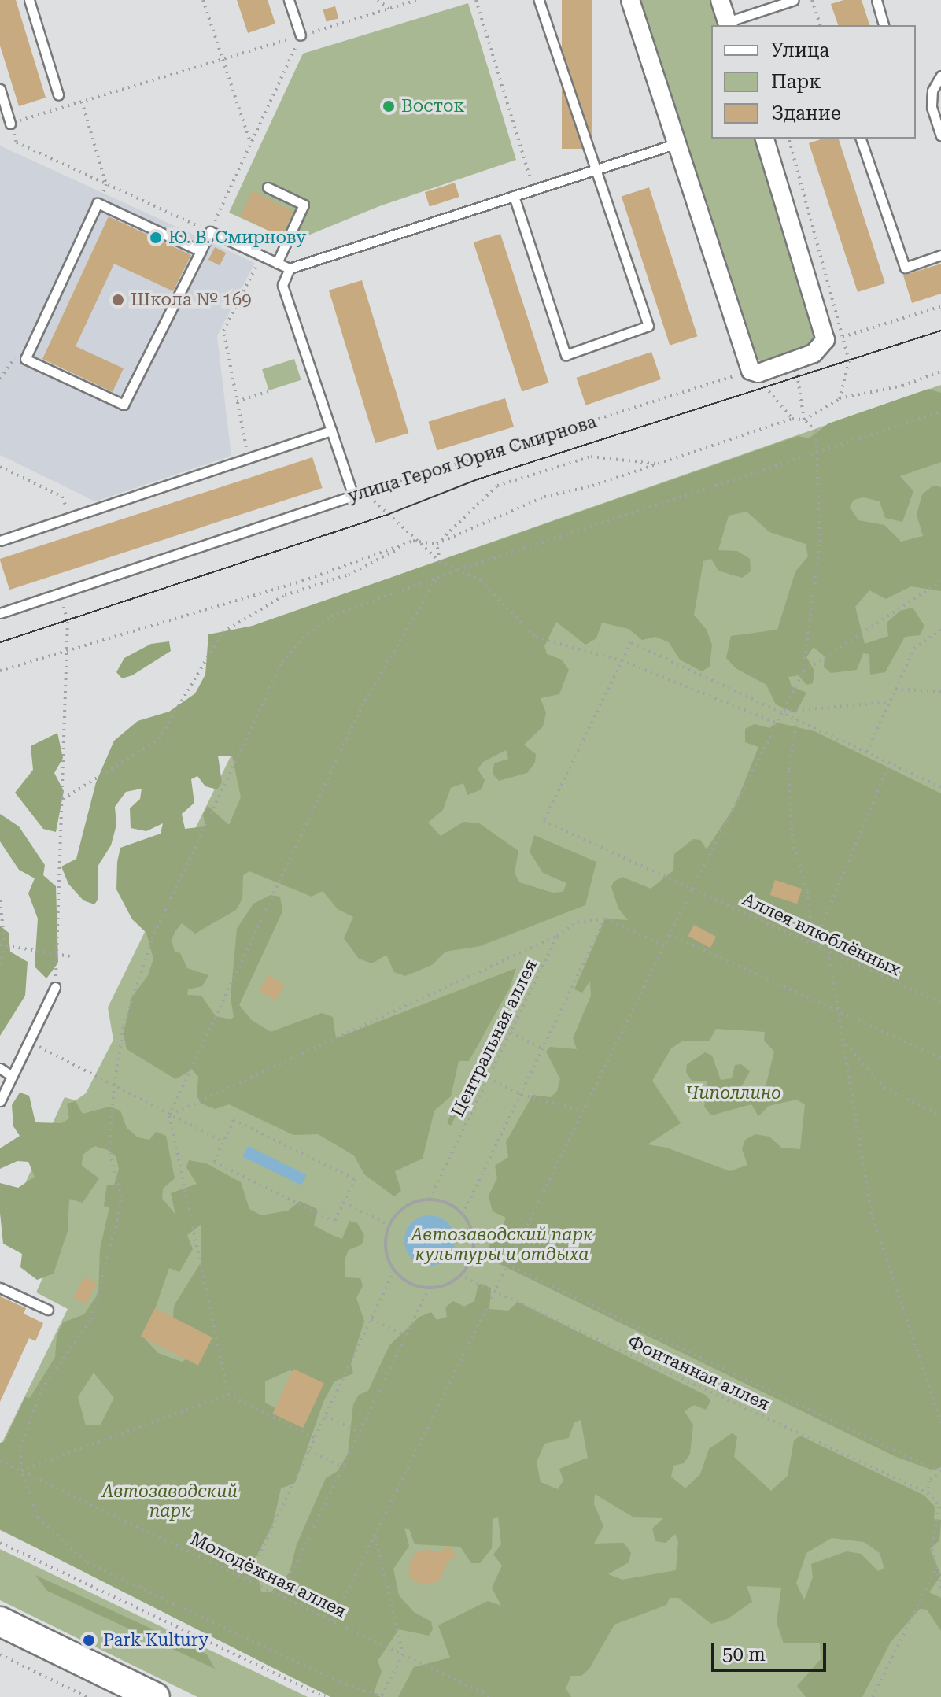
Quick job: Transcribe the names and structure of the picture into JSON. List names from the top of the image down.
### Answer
{
  "streets": {
    "lane": ["улица Героя Юрия Смирнова"],
    "path": [
      "Аллея влюблённых",
      "Центральная аллея",
      "Фонтанная аллея",
      "Молодёжная аллея"
    ]
  },
  "crossings": [
    ["Центральная аллея", "Фонтанная аллея"]
  ],
  "parks": ["Чиполлино", "Автозаводский парк культуры и отдыха", "Автозаводский парк"],
  "places": [
    "Восток",
    "Ю. В. Смирнову",
    "Школа № 169",
    "Park Kultury"
  ],
  "legend": ["Улица", "Парк", "Здание"],
  "scale_bar": "50 m"
}
